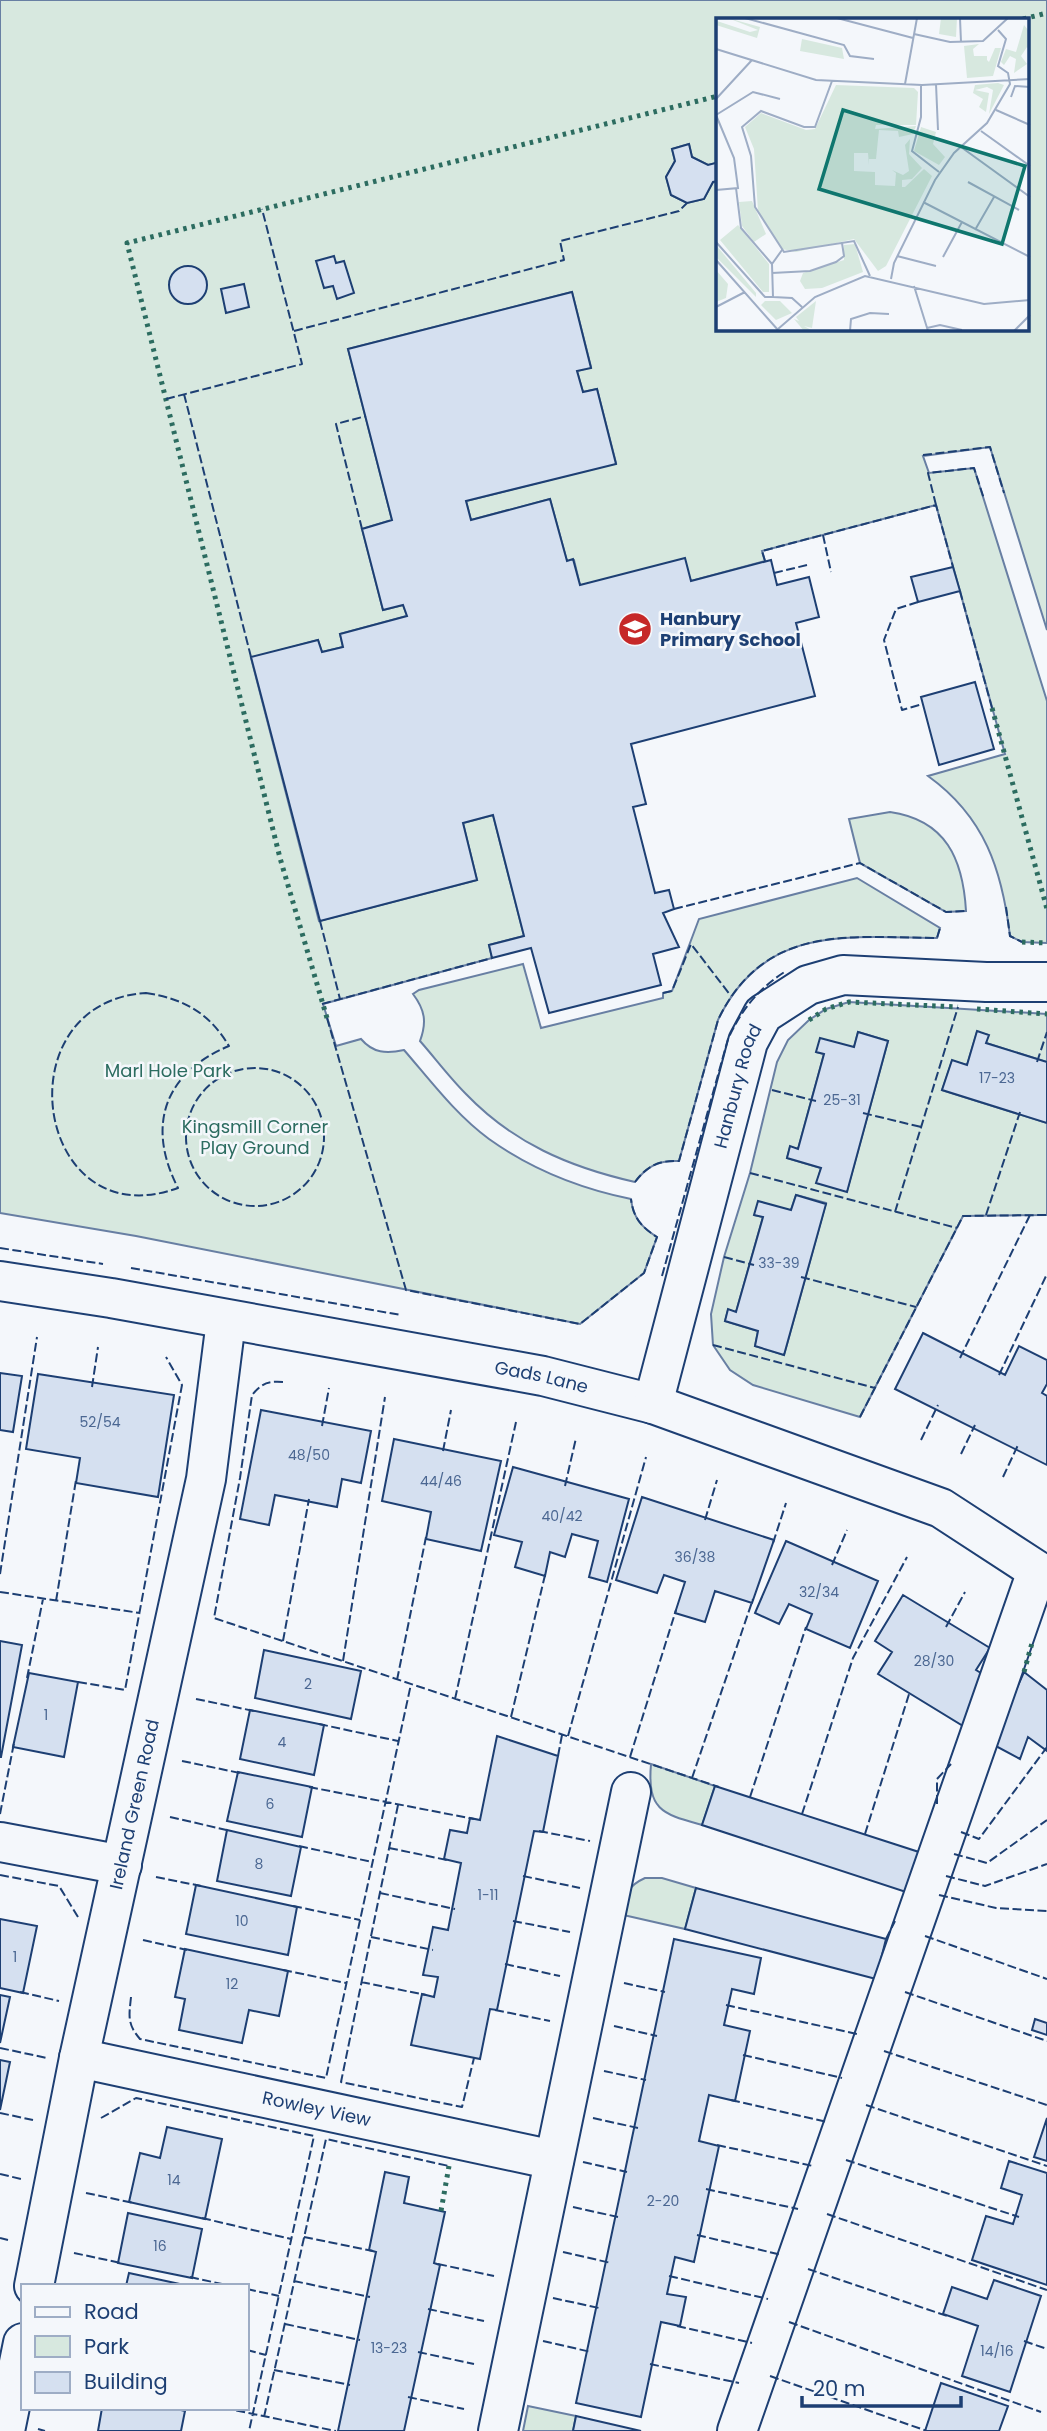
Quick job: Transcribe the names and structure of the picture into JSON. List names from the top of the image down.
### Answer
{
  "streets": {
    "street": [
      "Hanbury Road",
      "Gads Lane",
      "Ireland Green Road",
      "Rowley View"
    ]
  },
  "crossings": [
    ["Hanbury Road", "Gads Lane"],
    ["Gads Lane", "Ireland Green Road"],
    ["Ireland Green Road", "Rowley View"]
  ],
  "parks": ["Marl Hole Park", "Kingsmill Corner Play Ground"],
  "places": {
    "school or university": ["Hanbury Primary School"]
  },
  "house_numbers": [
    "17-23",
    "25-31",
    "33-39",
    "52/54",
    "48/50",
    "44/46",
    "40/42",
    "36/38",
    "32/34",
    "28/30",
    "2",
    "1",
    "4",
    "6",
    "8",
    "1-11",
    "10",
    "1",
    "12",
    "14",
    "2-20",
    "16",
    "13-23",
    "14/16"
  ],
  "legend": ["Road", "Park", "Building"],
  "scale_bar": "20 m"
}
